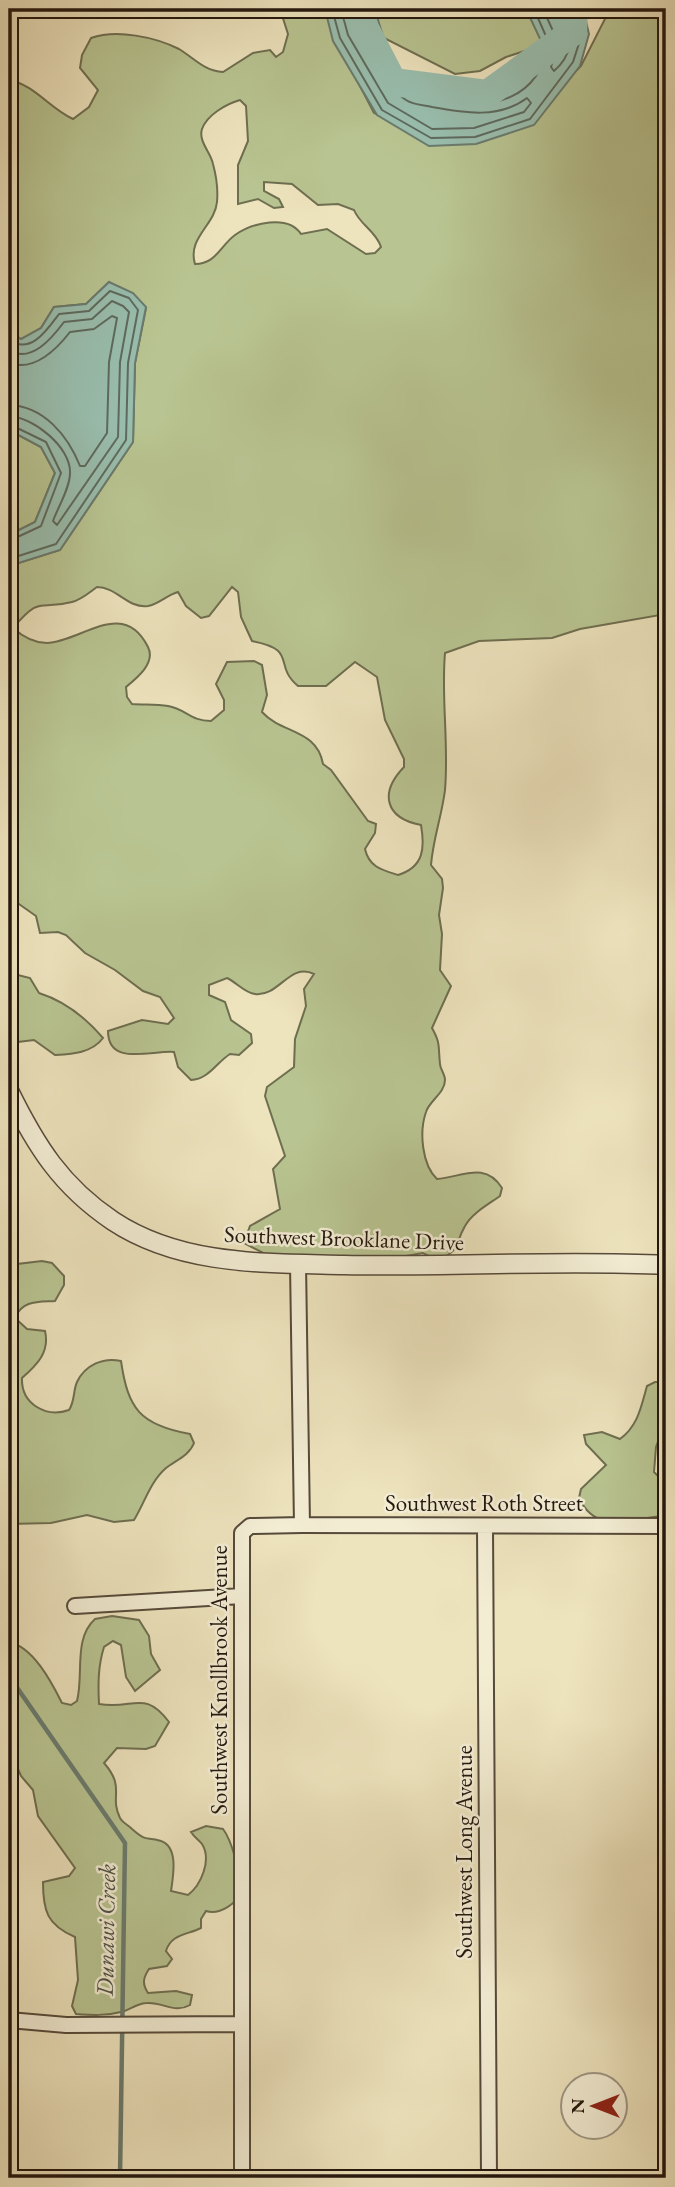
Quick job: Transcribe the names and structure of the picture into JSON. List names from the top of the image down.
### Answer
{
  "streets": {
    "street": [
      "Southwest Brooklane Drive",
      "Southwest Roth Street",
      "Southwest Knollbrook Avenue",
      "Southwest Long Avenue"
    ]
  },
  "crossings": [
    ["Southwest Roth Street", "Southwest Knollbrook Avenue"],
    ["Southwest Roth Street", "Southwest Long Avenue"]
  ],
  "water": ["Dunawi Creek"],
  "north": "left"
}
